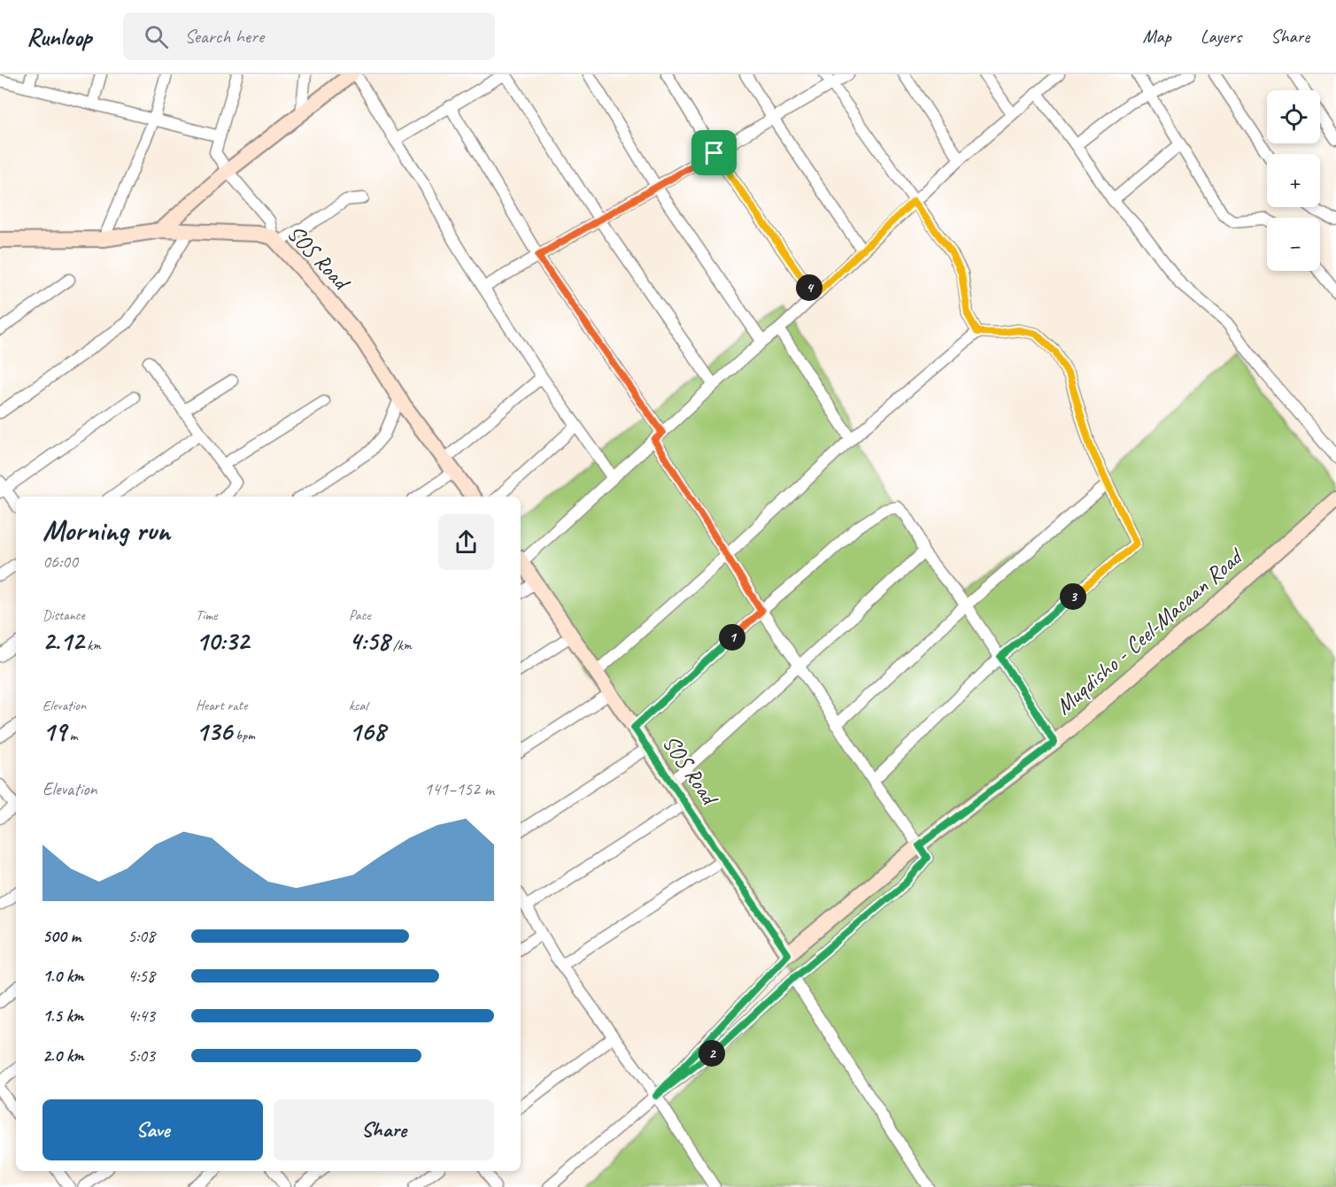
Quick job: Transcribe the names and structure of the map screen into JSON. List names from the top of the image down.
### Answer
{
  "streets": {
    "street": ["SOS Road", "Muqdisho - Ceel-Macaan Road"]
  },
  "crossings": [
    ["SOS Road", "Muqdisho - Ceel-Macaan Road"]
  ],
  "page": {
    "header": "Runloop",
    "search": "Search here",
    "nav": ["Map", "Layers", "Share"],
    "map_buttons": ["+", "−"],
    "pins": [
      "4",
      "3",
      "1",
      "2"
    ],
    "heading": ["Morning run", "06:00"],
    "stats": [
      ["Distance", "2.12 km"],
      ["Time", "10:32"],
      ["Pace", "4:58 /km"],
      ["Elevation", "19 m"],
      ["Heart rate", "136 bpm"],
      ["kcal", "168"]
    ],
    "chart": ["Elevation", "141–152 m"],
    "list": [
      {
        "name": "500 m",
        "note": "5:08"
      },
      {
        "name": "1.0 km",
        "note": "4:58"
      },
      {
        "name": "1.5 km",
        "note": "4:43"
      },
      {
        "name": "2.0 km",
        "note": "5:03"
      }
    ],
    "buttons": ["Save", "Share"]
  }
}
